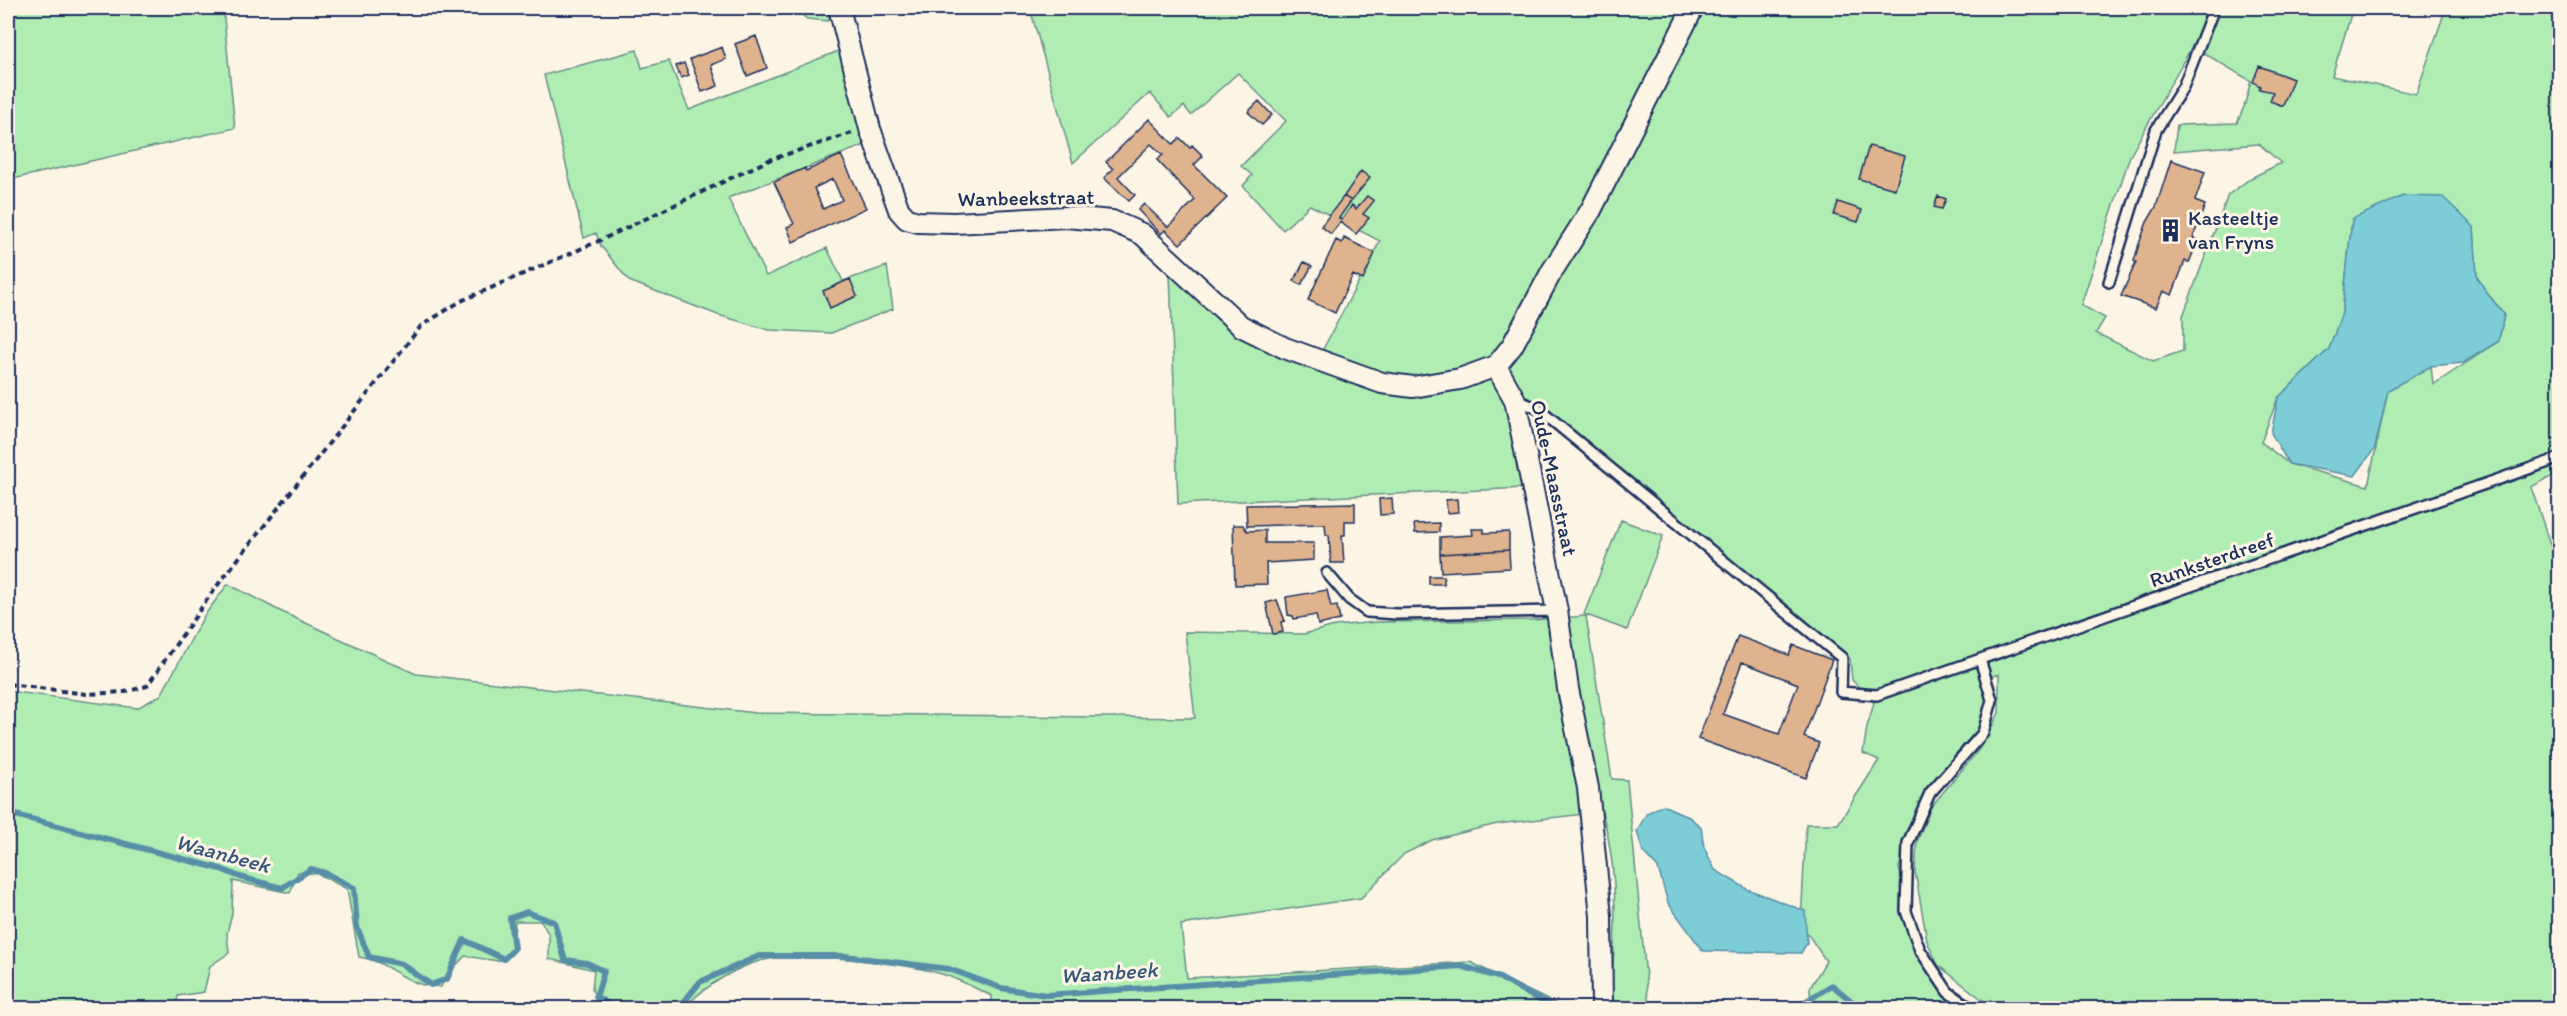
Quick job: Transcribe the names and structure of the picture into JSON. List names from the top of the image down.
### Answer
{
  "streets": {
    "street": ["Wanbeekstraat", "Oude-Maasstraat"],
    "lane": ["Runksterdreef"]
  },
  "crossings": [
    ["Wanbeekstraat", "Oude-Maasstraat"],
    ["Oude-Maasstraat", "Runksterdreef"]
  ],
  "water": ["Waanbeek"],
  "places": {
    "building": ["Kasteeltje van Fryns"]
  }
}
